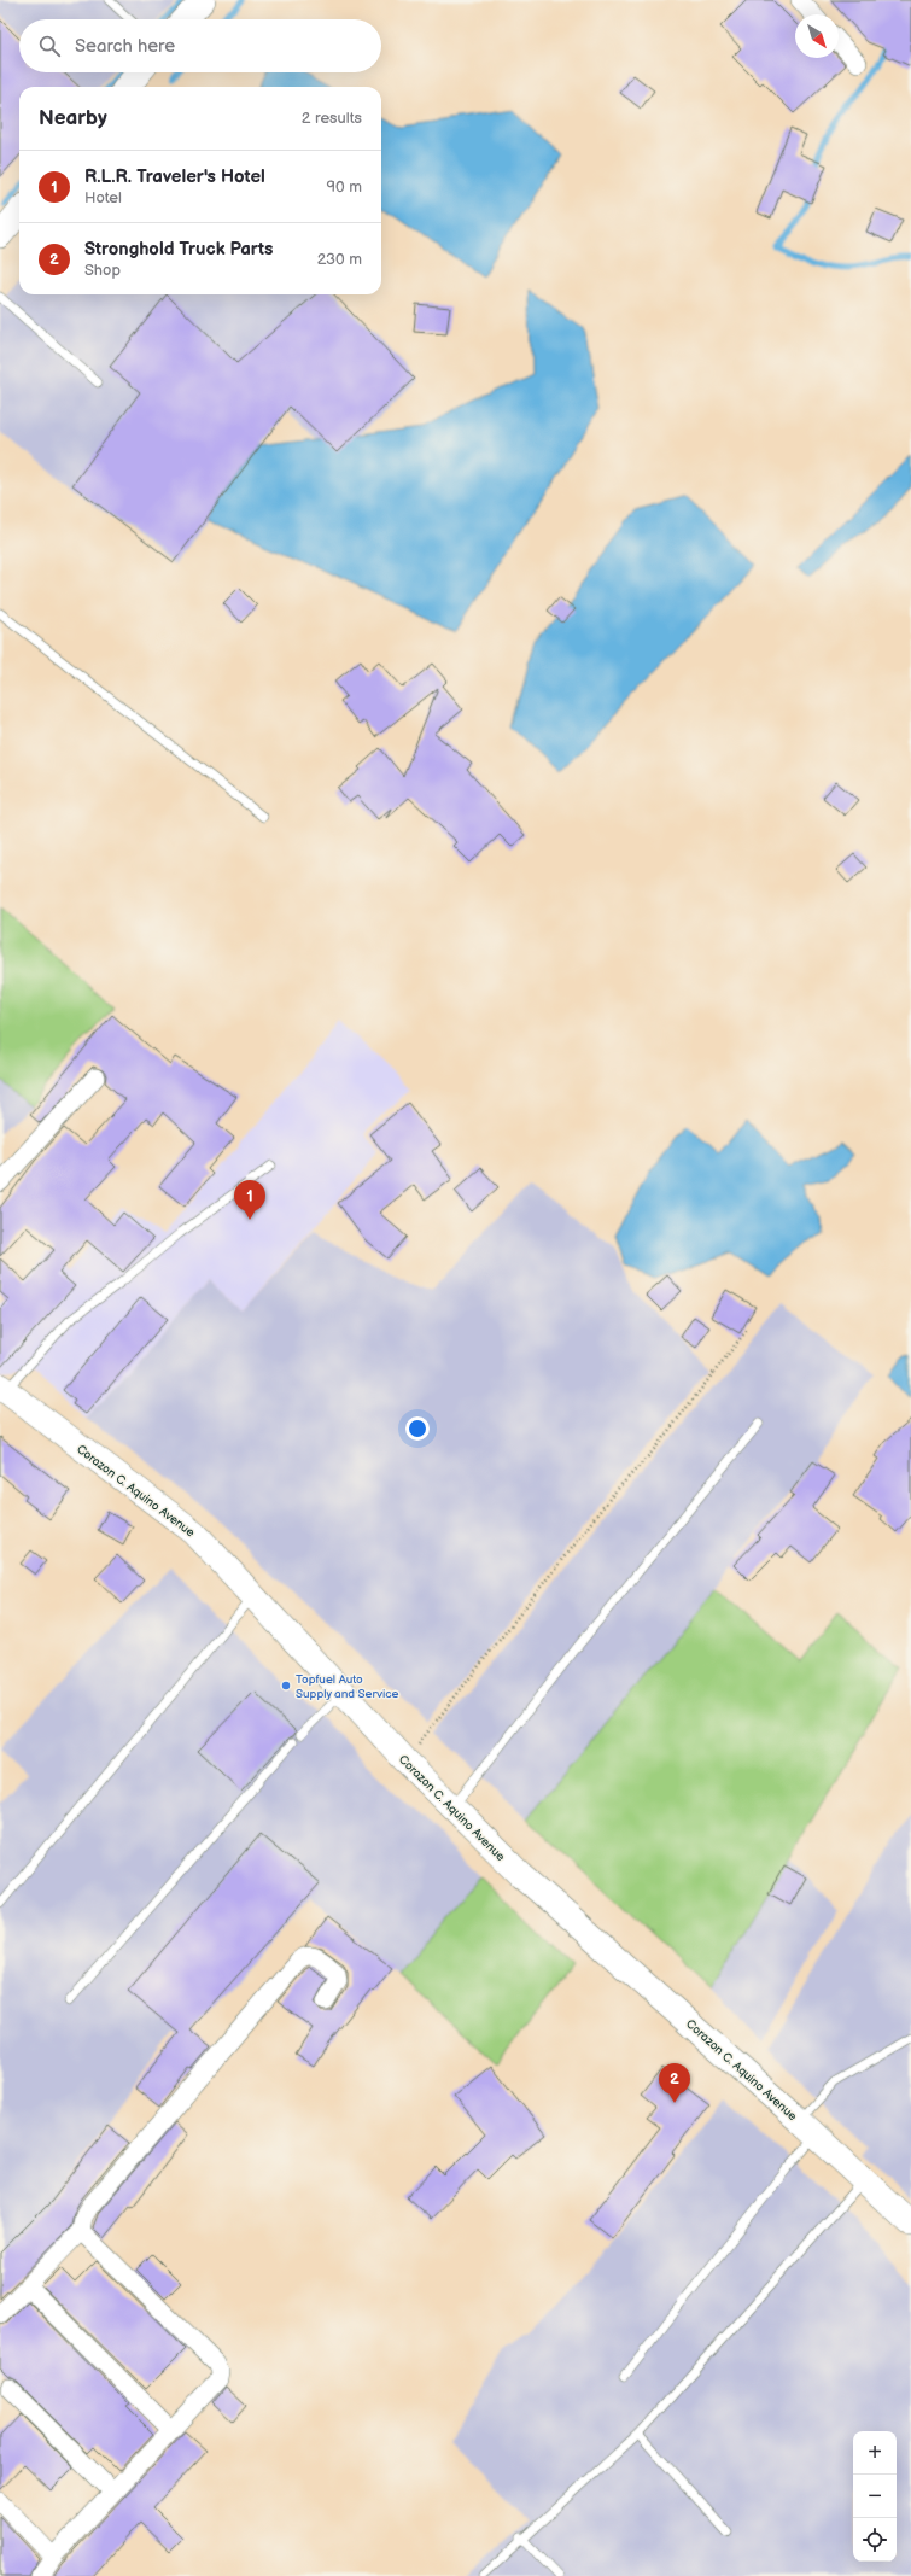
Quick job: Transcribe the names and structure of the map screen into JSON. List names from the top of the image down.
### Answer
{
  "streets": {
    "main road": ["Corazon C. Aquino Avenue"]
  },
  "places": ["Topfuel Auto Supply and Service"],
  "north": "bottom right",
  "page": {
    "search": "Search here",
    "heading": ["Nearby", "2 results"],
    "list": [
      {
        "mark": "1",
        "name": "R.L.R. Traveler's Hotel",
        "note": "Hotel",
        "value": "90 m"
      },
      {
        "mark": "2",
        "name": "Stronghold Truck Parts",
        "note": "Shop",
        "value": "230 m"
      }
    ],
    "pins": ["1", "2"],
    "map_buttons": ["+", "−"]
  }
}
